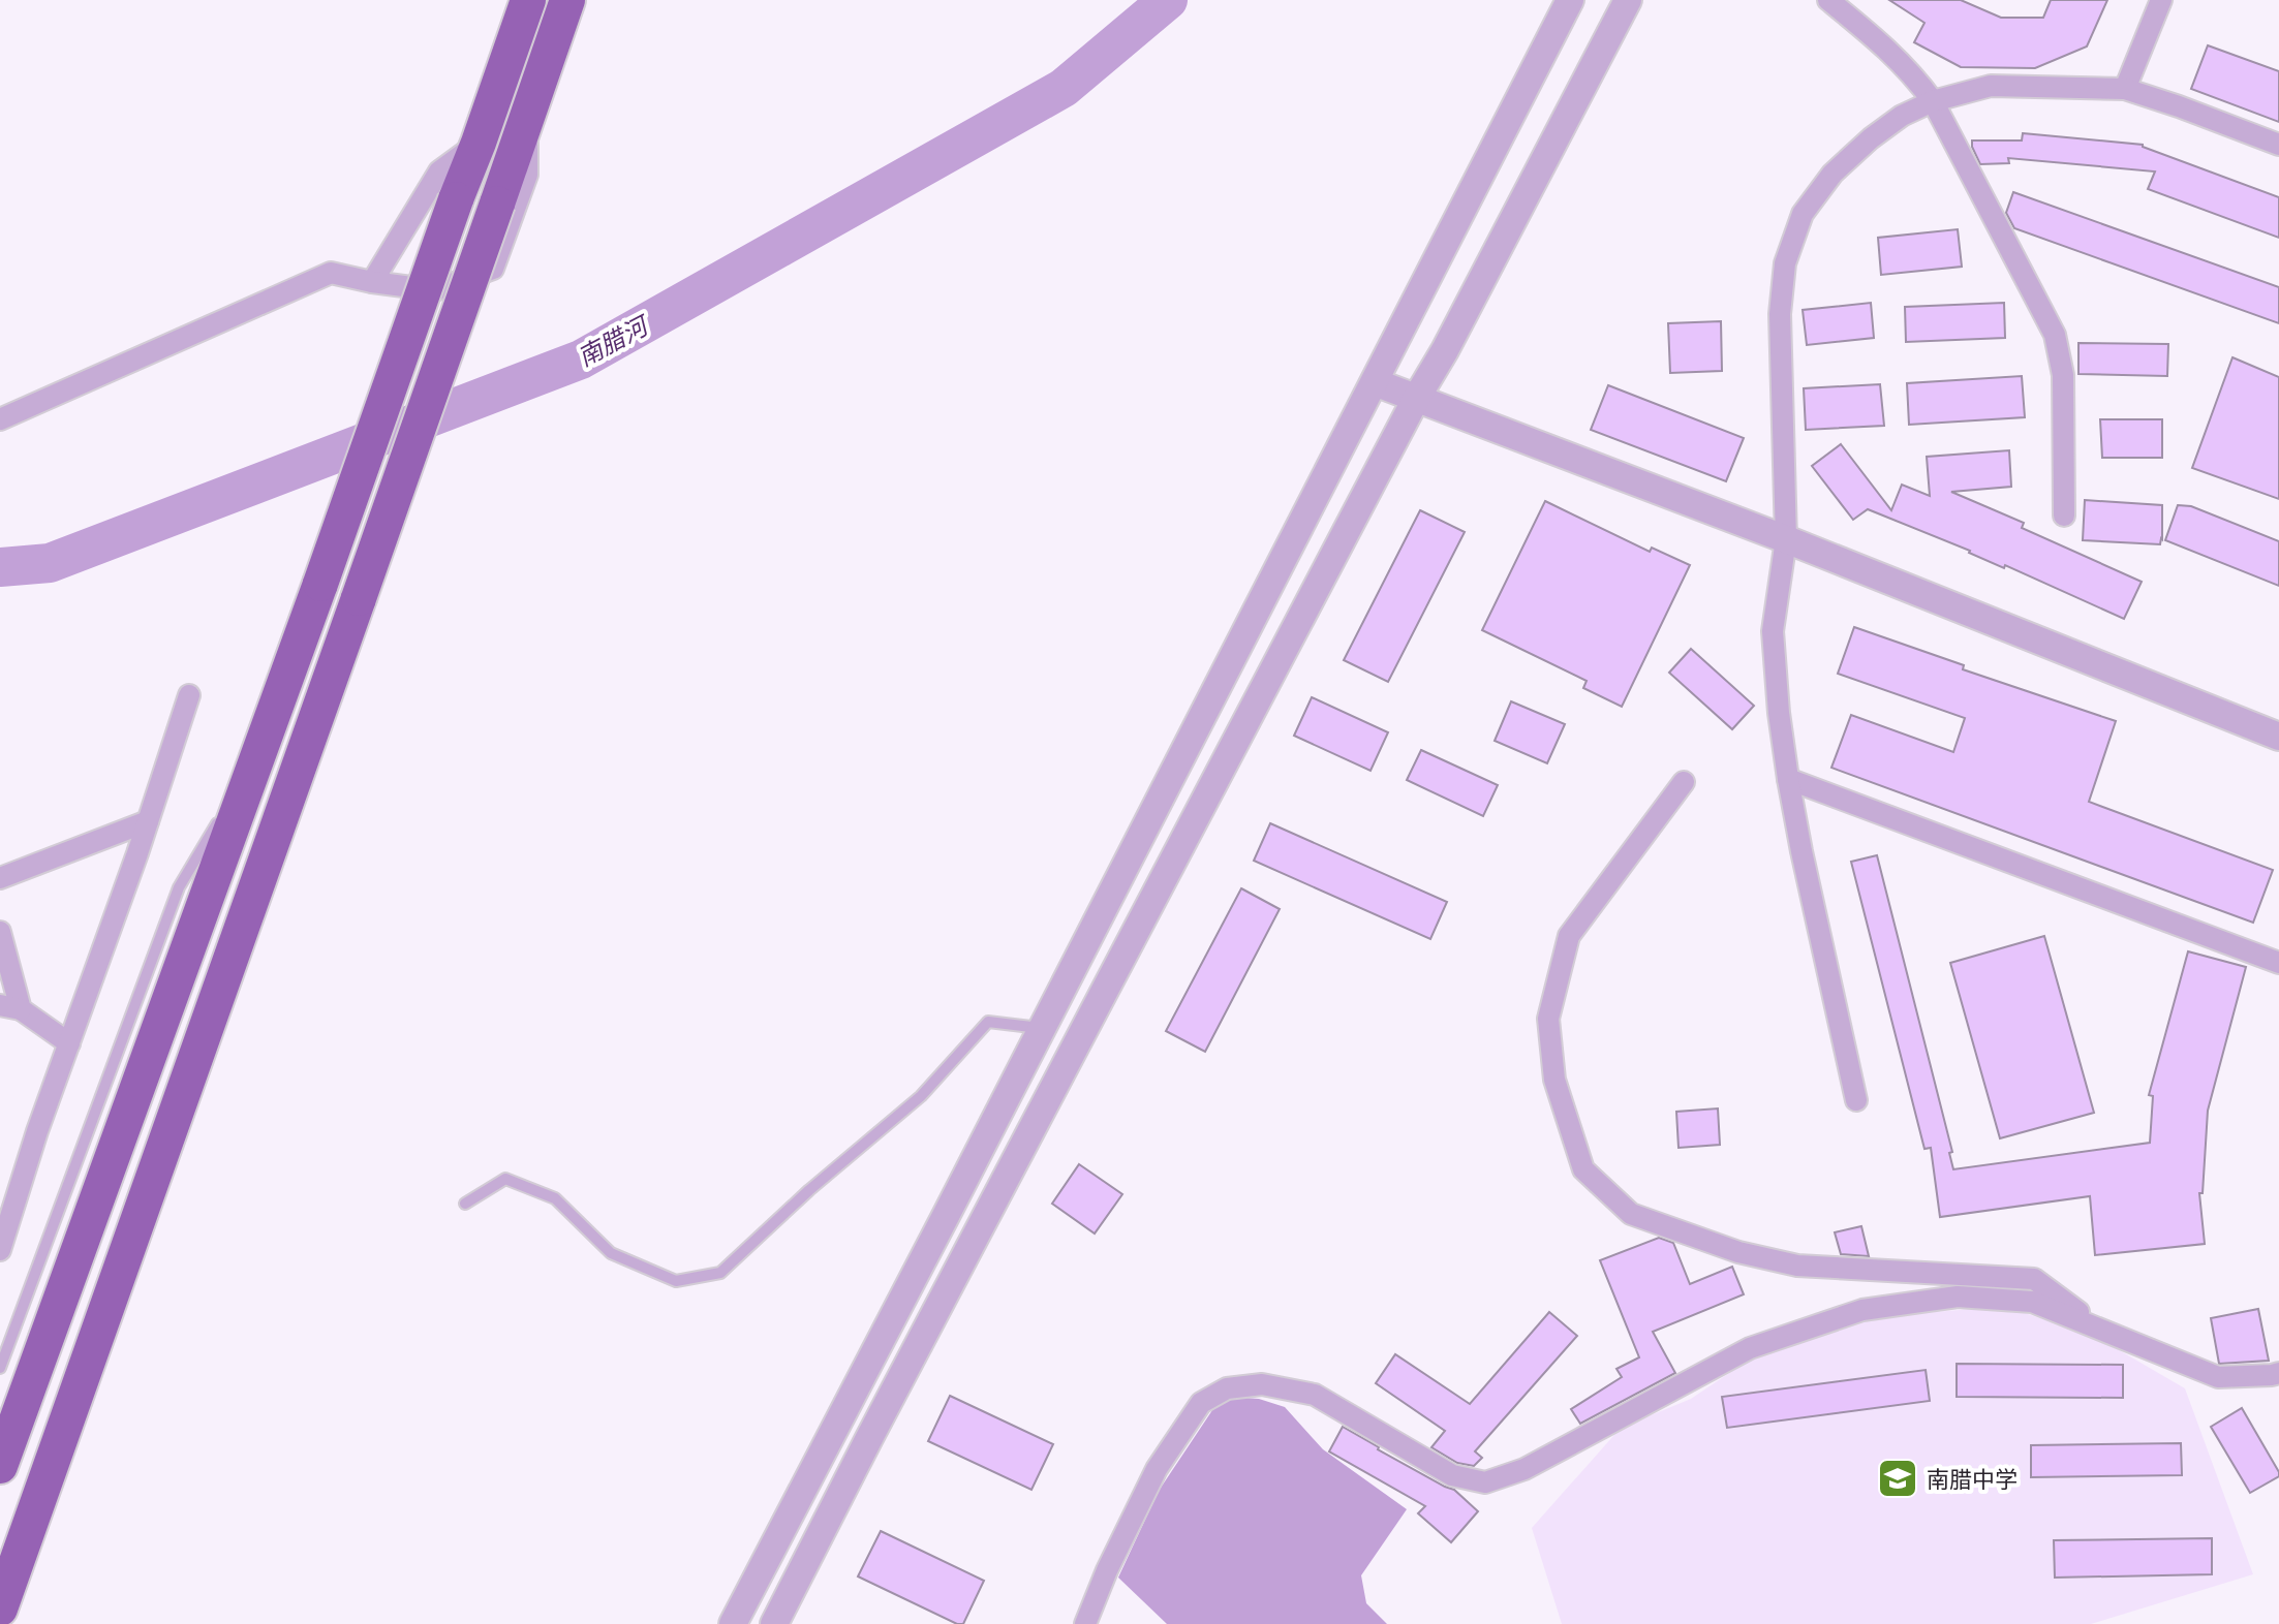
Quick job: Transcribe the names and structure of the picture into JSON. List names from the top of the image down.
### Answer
{
  "water": ["南腊河"],
  "places": {
    "school or university": ["南腊中学"]
  }
}
